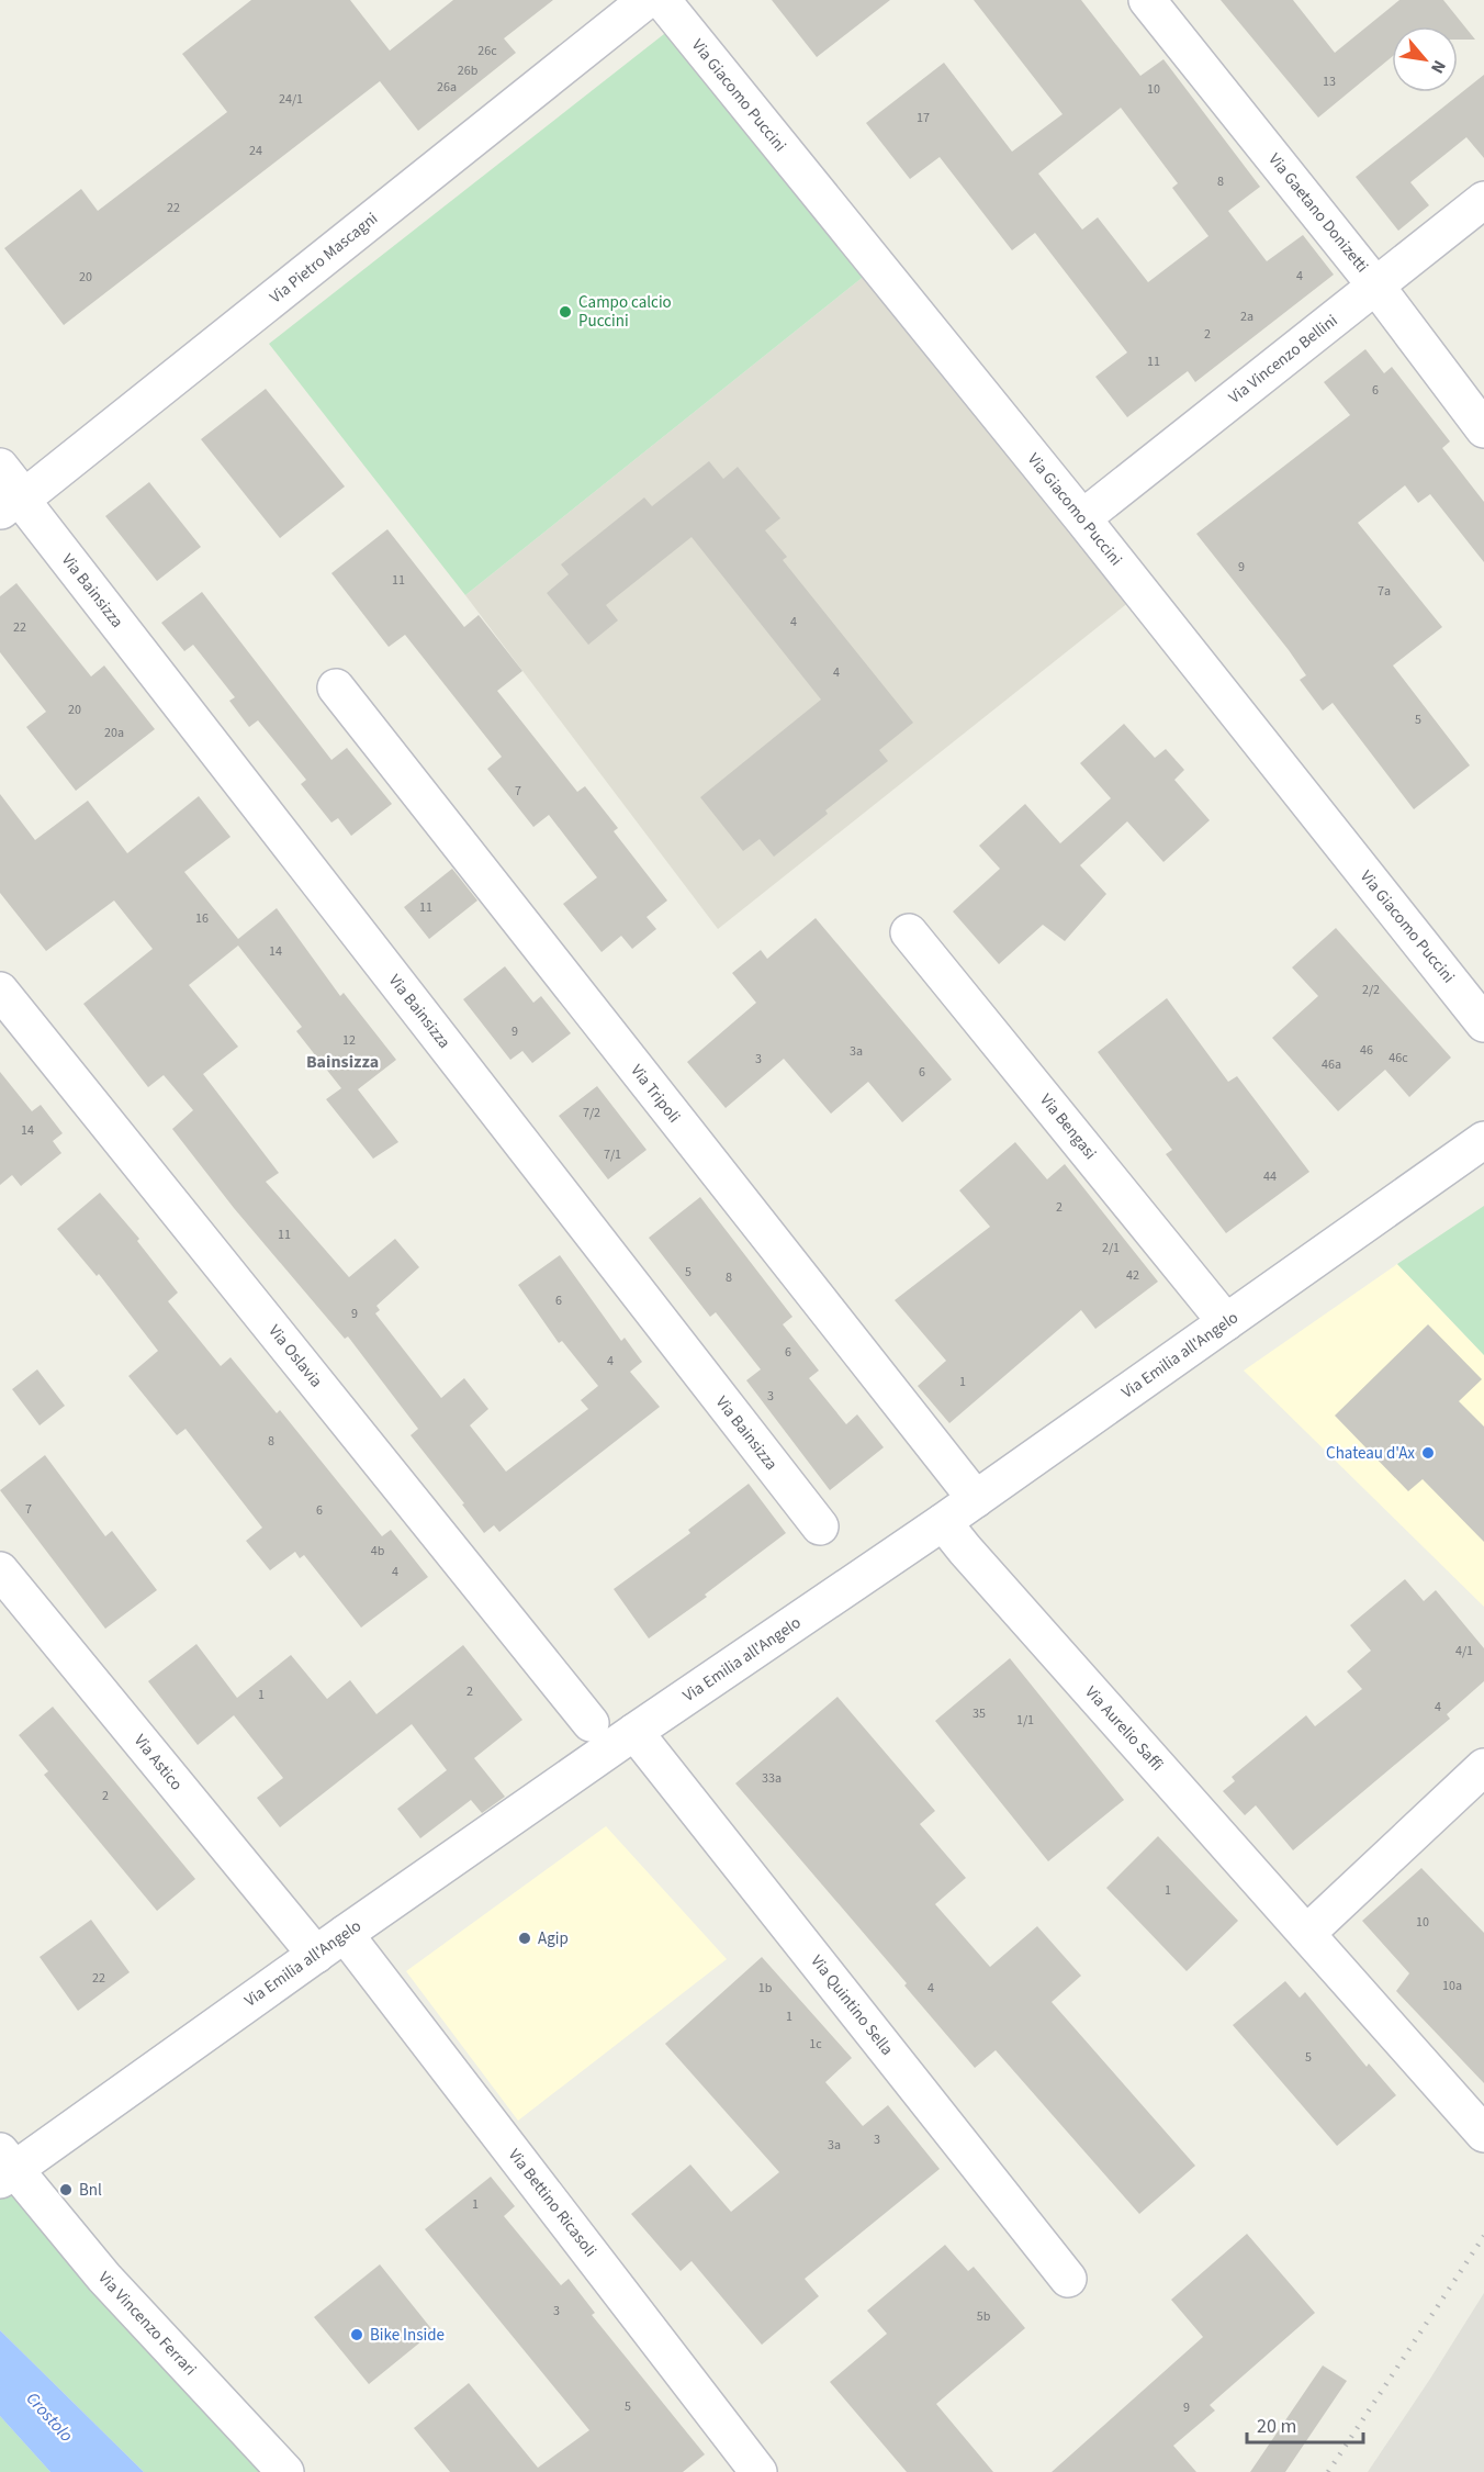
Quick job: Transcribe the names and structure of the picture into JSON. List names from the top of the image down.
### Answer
{
  "streets": {
    "street": [
      "Via Giacomo Puccini",
      "Via Gaetano Donizetti",
      "Via Pietro Mascagni",
      "Via Vincenzo Bellini",
      "Via Bainsizza",
      "Via Tripoli",
      "Via Bengasi",
      "Via Emilia all'Angelo",
      "Via Oslavia",
      "Via Aurelio Saffi",
      "Via Astico",
      "Via Quintino Sella",
      "Via Bettino Ricasoli",
      "Via Vincenzo Ferrari"
    ]
  },
  "crossings": [
    ["Via Giacomo Puccini", "Via Vincenzo Bellini"],
    ["Via Gaetano Donizetti", "Via Vincenzo Bellini"],
    ["Via Pietro Mascagni", "Via Bainsizza"],
    ["Via Tripoli", "Via Emilia all'Angelo"],
    ["Via Bengasi", "Via Emilia all'Angelo"],
    ["Via Emilia all'Angelo", "Via Aurelio Saffi"],
    ["Via Emilia all'Angelo", "Via Astico"],
    ["Via Emilia all'Angelo", "Via Quintino Sella"],
    ["Via Emilia all'Angelo", "Via Bettino Ricasoli"],
    ["Via Emilia all'Angelo", "Via Vincenzo Ferrari"]
  ],
  "districts": ["Bainsizza"],
  "water": ["Crostolo"],
  "places": [
    "Campo calcio Puccini",
    "Chateau d'Ax",
    "Agip",
    "Bnl",
    "Bike Inside"
  ],
  "house_numbers": [
    "26c",
    "26b",
    "13",
    "26a",
    "10",
    "24/1",
    "17",
    "24",
    "8",
    "22",
    "4",
    "20",
    "2a",
    "2",
    "11",
    "6",
    "9",
    "11",
    "7a",
    "4",
    "22",
    "4",
    "20",
    "5",
    "20a",
    "7",
    "11",
    "16",
    "14",
    "2/2",
    "9",
    "12",
    "46",
    "3a",
    "46c",
    "3",
    "46a",
    "6",
    "7/2",
    "14",
    "7/1",
    "44",
    "2",
    "11",
    "2/1",
    "5",
    "42",
    "8",
    "6",
    "9",
    "6",
    "4",
    "1",
    "3",
    "8",
    "7",
    "6",
    "4b",
    "4",
    "4/1",
    "2",
    "1",
    "4",
    "35",
    "1/1",
    "33a",
    "2",
    "1",
    "10",
    "22",
    "10a",
    "1b",
    "4",
    "1",
    "1c",
    "5",
    "3",
    "3a",
    "1",
    "3",
    "5b",
    "5",
    "9"
  ],
  "scale_bar": "20 m",
  "north": "bottom right"
}
